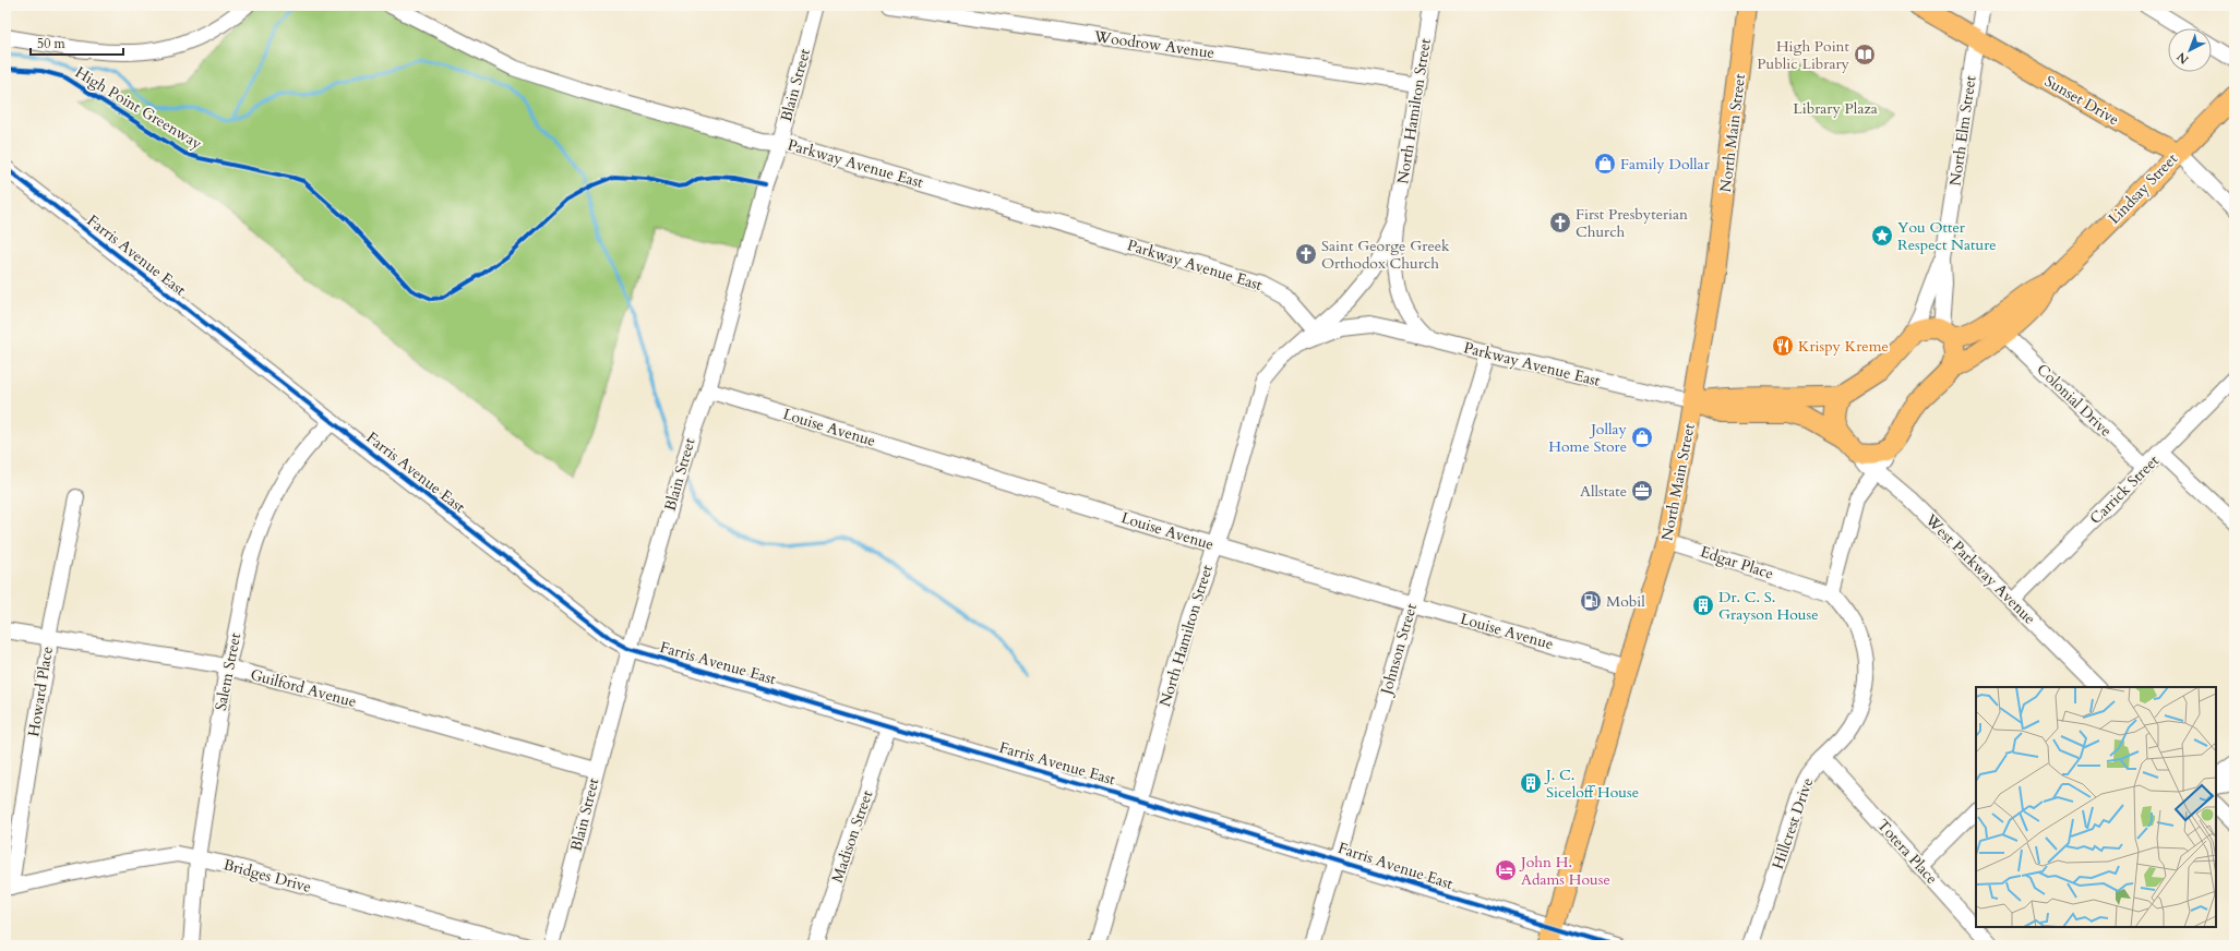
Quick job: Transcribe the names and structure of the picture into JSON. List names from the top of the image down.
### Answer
{
  "streets": {
    "main road": ["Sunset Drive", "North Main Street", "Lindsay Street"],
    "street": [
      "Woodrow Avenue",
      "Blain Street",
      "North Hamilton Street",
      "North Elm Street",
      "Parkway Avenue East",
      "Farris Avenue East",
      "Colonial Drive",
      "Louise Avenue",
      "Carrick Street",
      "Edgar Place",
      "West Parkway Avenue",
      "Johnson Street",
      "Salem Street",
      "Guilford Avenue",
      "Howard Place",
      "Hillcrest Drive",
      "Madison Street",
      "Totera Place",
      "Bridges Drive"
    ],
    "cycle path": ["High Point Greenway"]
  },
  "crossings": [
    ["Woodrow Avenue", "North Hamilton Street"],
    ["Blain Street", "Parkway Avenue East"],
    ["Blain Street", "Farris Avenue East"],
    ["Blain Street", "Louise Avenue"],
    ["Blain Street", "Guilford Avenue"],
    ["Sunset Drive", "North Elm Street"],
    ["Sunset Drive", "Lindsay Street"],
    ["North Hamilton Street", "Parkway Avenue East"],
    ["North Hamilton Street", "Farris Avenue East"],
    ["North Hamilton Street", "Louise Avenue"],
    ["North Main Street", "Parkway Avenue East"],
    ["North Main Street", "Farris Avenue East"],
    ["North Main Street", "Louise Avenue"],
    ["North Main Street", "Edgar Place"],
    ["Parkway Avenue East", "Johnson Street"],
    ["Lindsay Street", "Colonial Drive"],
    ["Farris Avenue East", "Johnson Street"],
    ["Farris Avenue East", "Salem Street"],
    ["Farris Avenue East", "Madison Street"],
    ["Colonial Drive", "Carrick Street"],
    ["Louise Avenue", "Johnson Street"],
    ["Carrick Street", "West Parkway Avenue"],
    ["Edgar Place", "Hillcrest Drive"],
    ["Salem Street", "Guilford Avenue"],
    ["Salem Street", "Bridges Drive"],
    ["Guilford Avenue", "Howard Place"],
    ["Howard Place", "Bridges Drive"],
    ["Hillcrest Drive", "Totera Place"]
  ],
  "parks": ["Library Plaza"],
  "places": {
    "library": ["High Point Public Library"],
    "shop": ["Family Dollar", "Jollay Home Store"],
    "church": ["First Presbyterian Church", "Saint George Greek Orthodox Church"],
    "place": ["You Otter Respect Nature"],
    "restaurant": ["Krispy Kreme"],
    "office": ["Allstate"],
    "fuel station": ["Mobil"],
    "building": ["Dr. C. S. Grayson House", "J. C. Siceloff House"],
    "hotel": ["John H. Adams House"]
  },
  "scale_bar": "50 m",
  "north": "bottom left"
}
